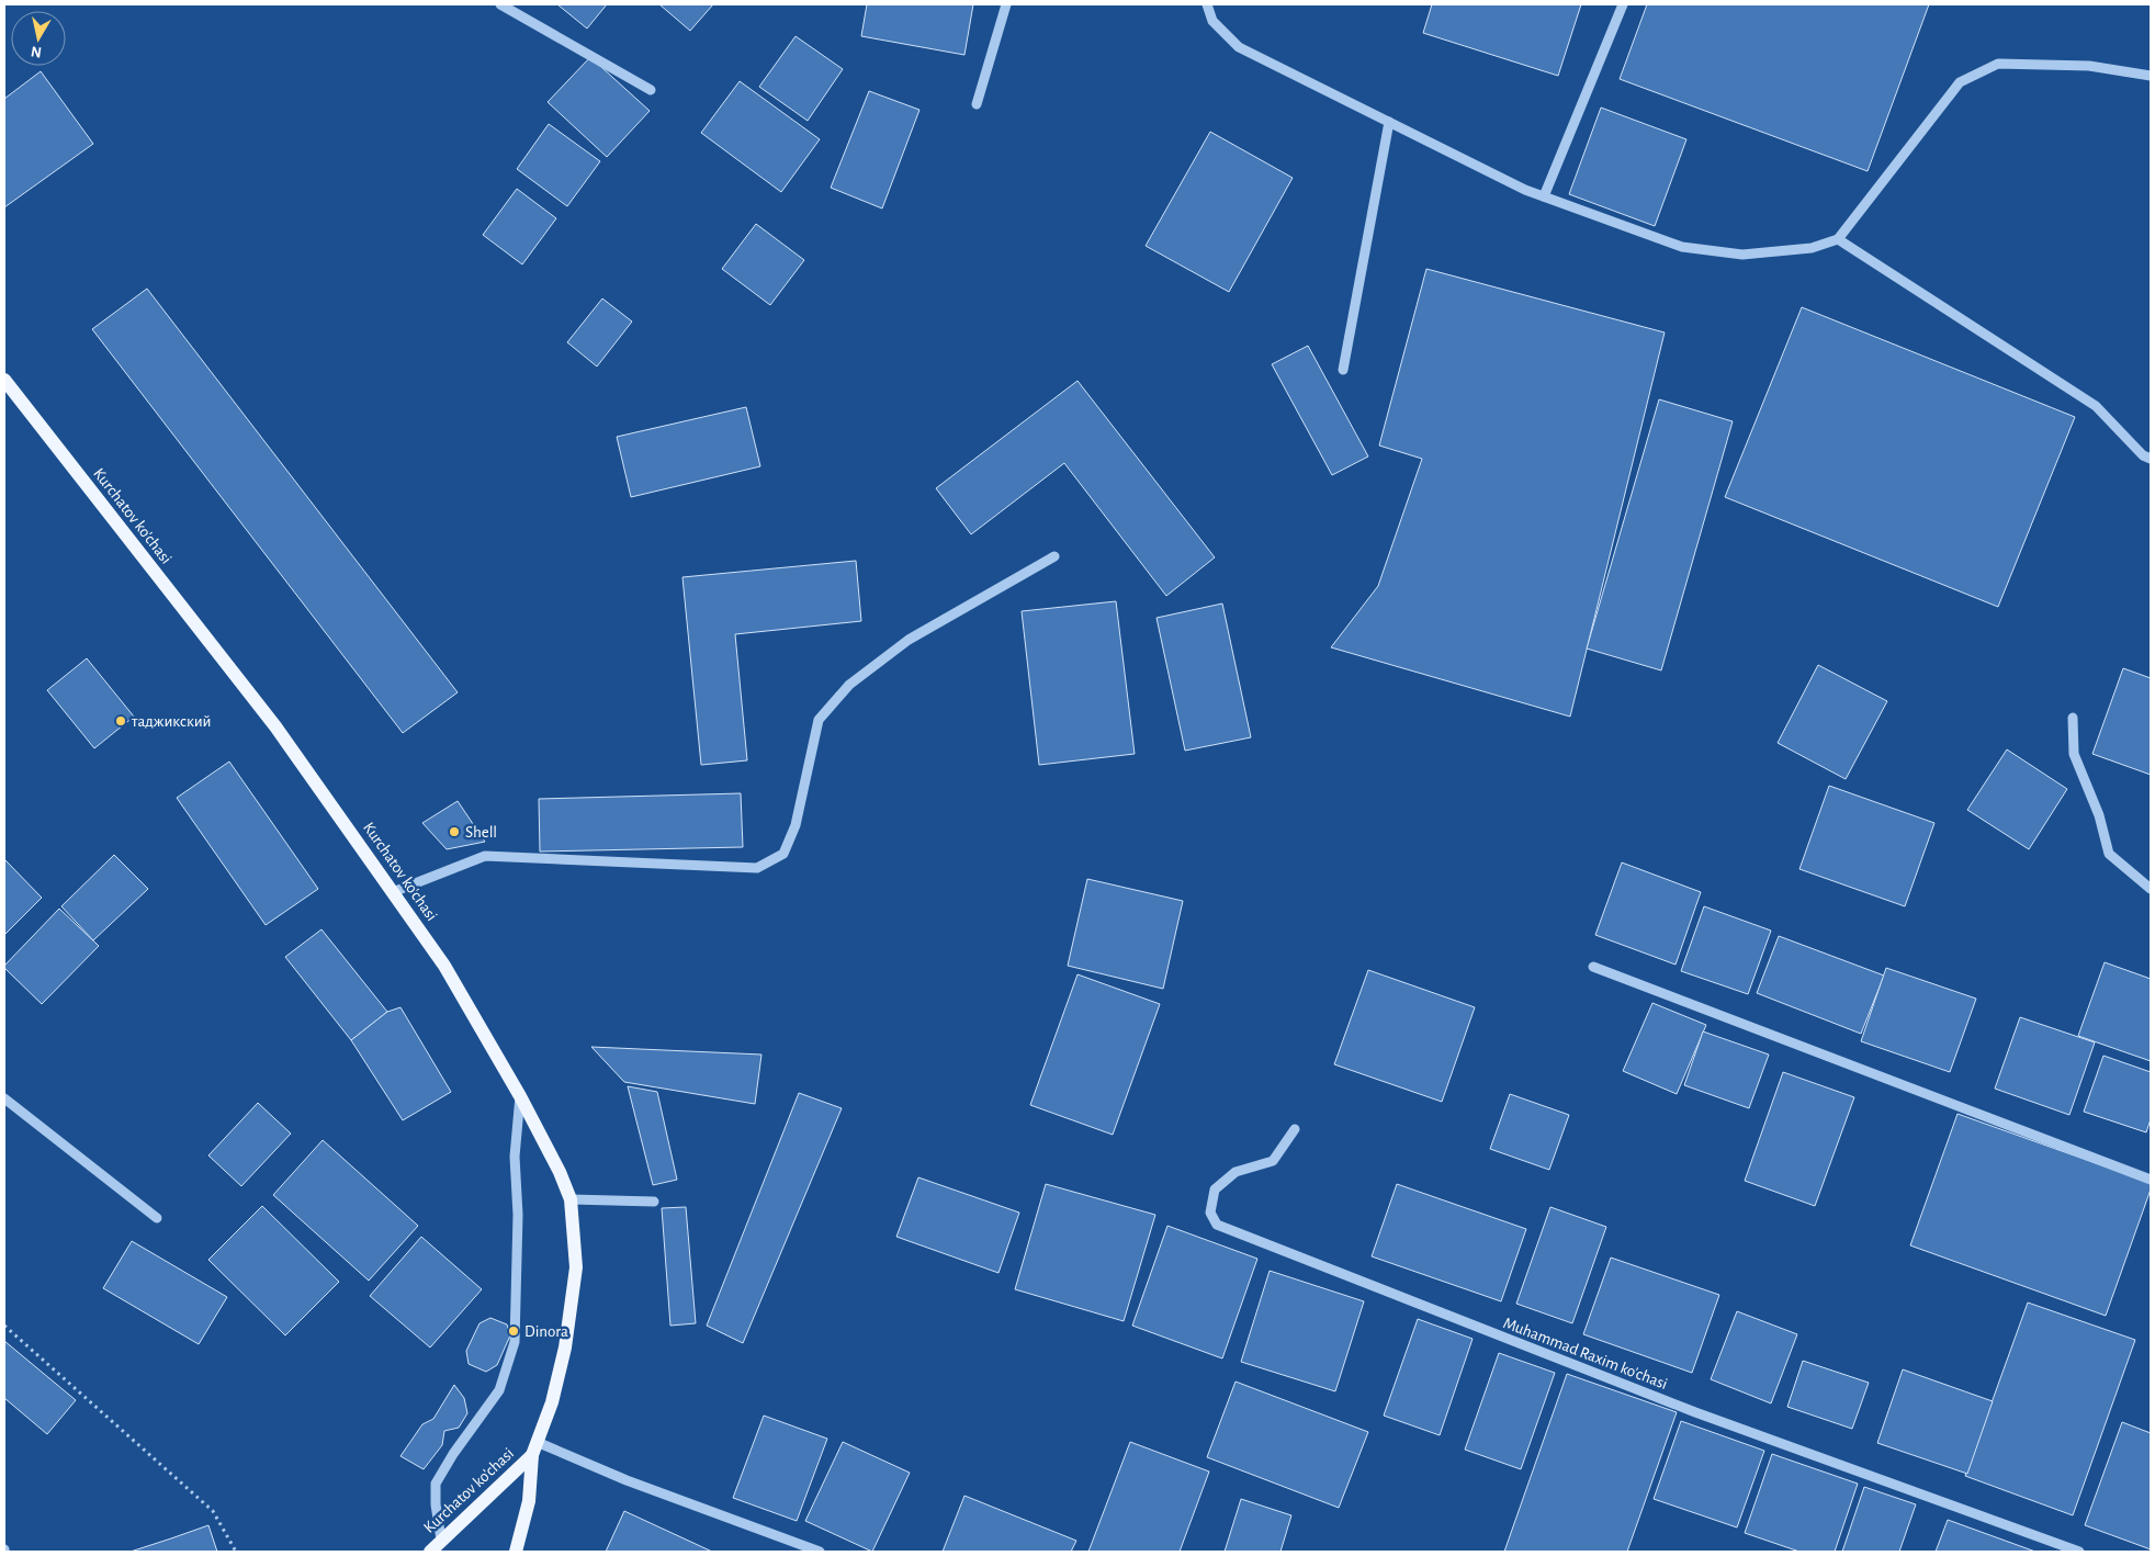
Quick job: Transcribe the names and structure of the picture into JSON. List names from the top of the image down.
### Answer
{
  "streets": {
    "main road": ["Kurchatov ko'chasi"],
    "street": ["Muhammad Raxim ko'chasi"]
  },
  "places": ["таджикский", "Shell", "Dinora"],
  "north": "bottom"
}
